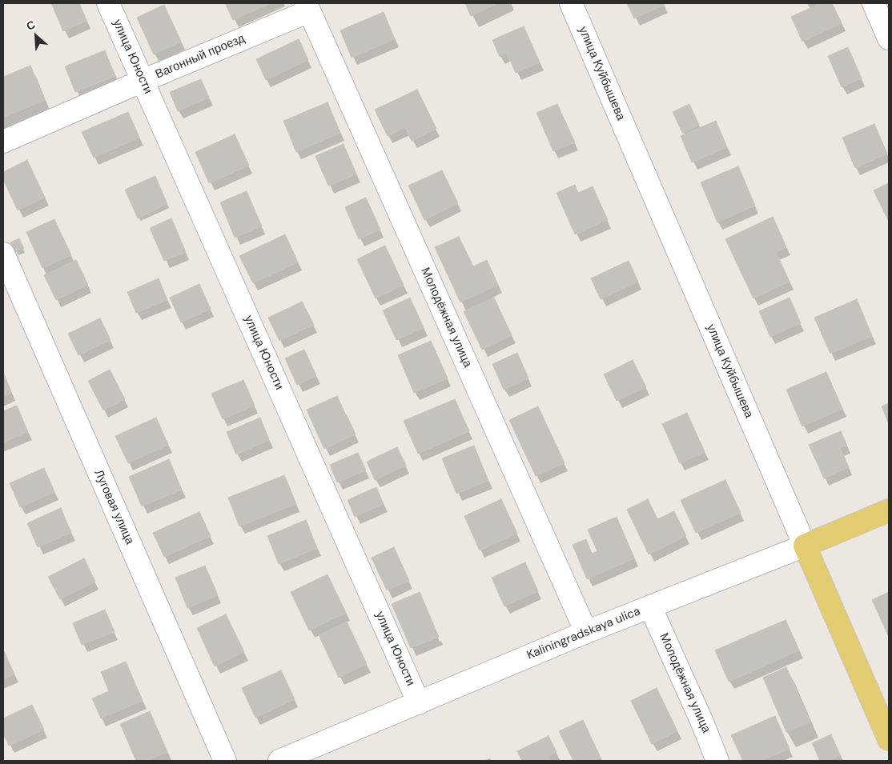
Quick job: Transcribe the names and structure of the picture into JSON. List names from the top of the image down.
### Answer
{
  "streets": {
    "main road": ["улица Куйбышева", "Kaliningradskaya ulica"],
    "street": [
      "улица Юности",
      "Вагонный проезд",
      "Молодёжная улица",
      "Луговая улица"
    ]
  },
  "crossings": [
    ["улица Юности", "Вагонный проезд"],
    ["улица Юности", "Kaliningradskaya ulica"],
    ["Вагонный проезд", "Молодёжная улица"],
    ["улица Куйбышева", "Kaliningradskaya ulica"],
    ["Молодёжная улица", "Kaliningradskaya ulica"]
  ],
  "north": "top left"
}
